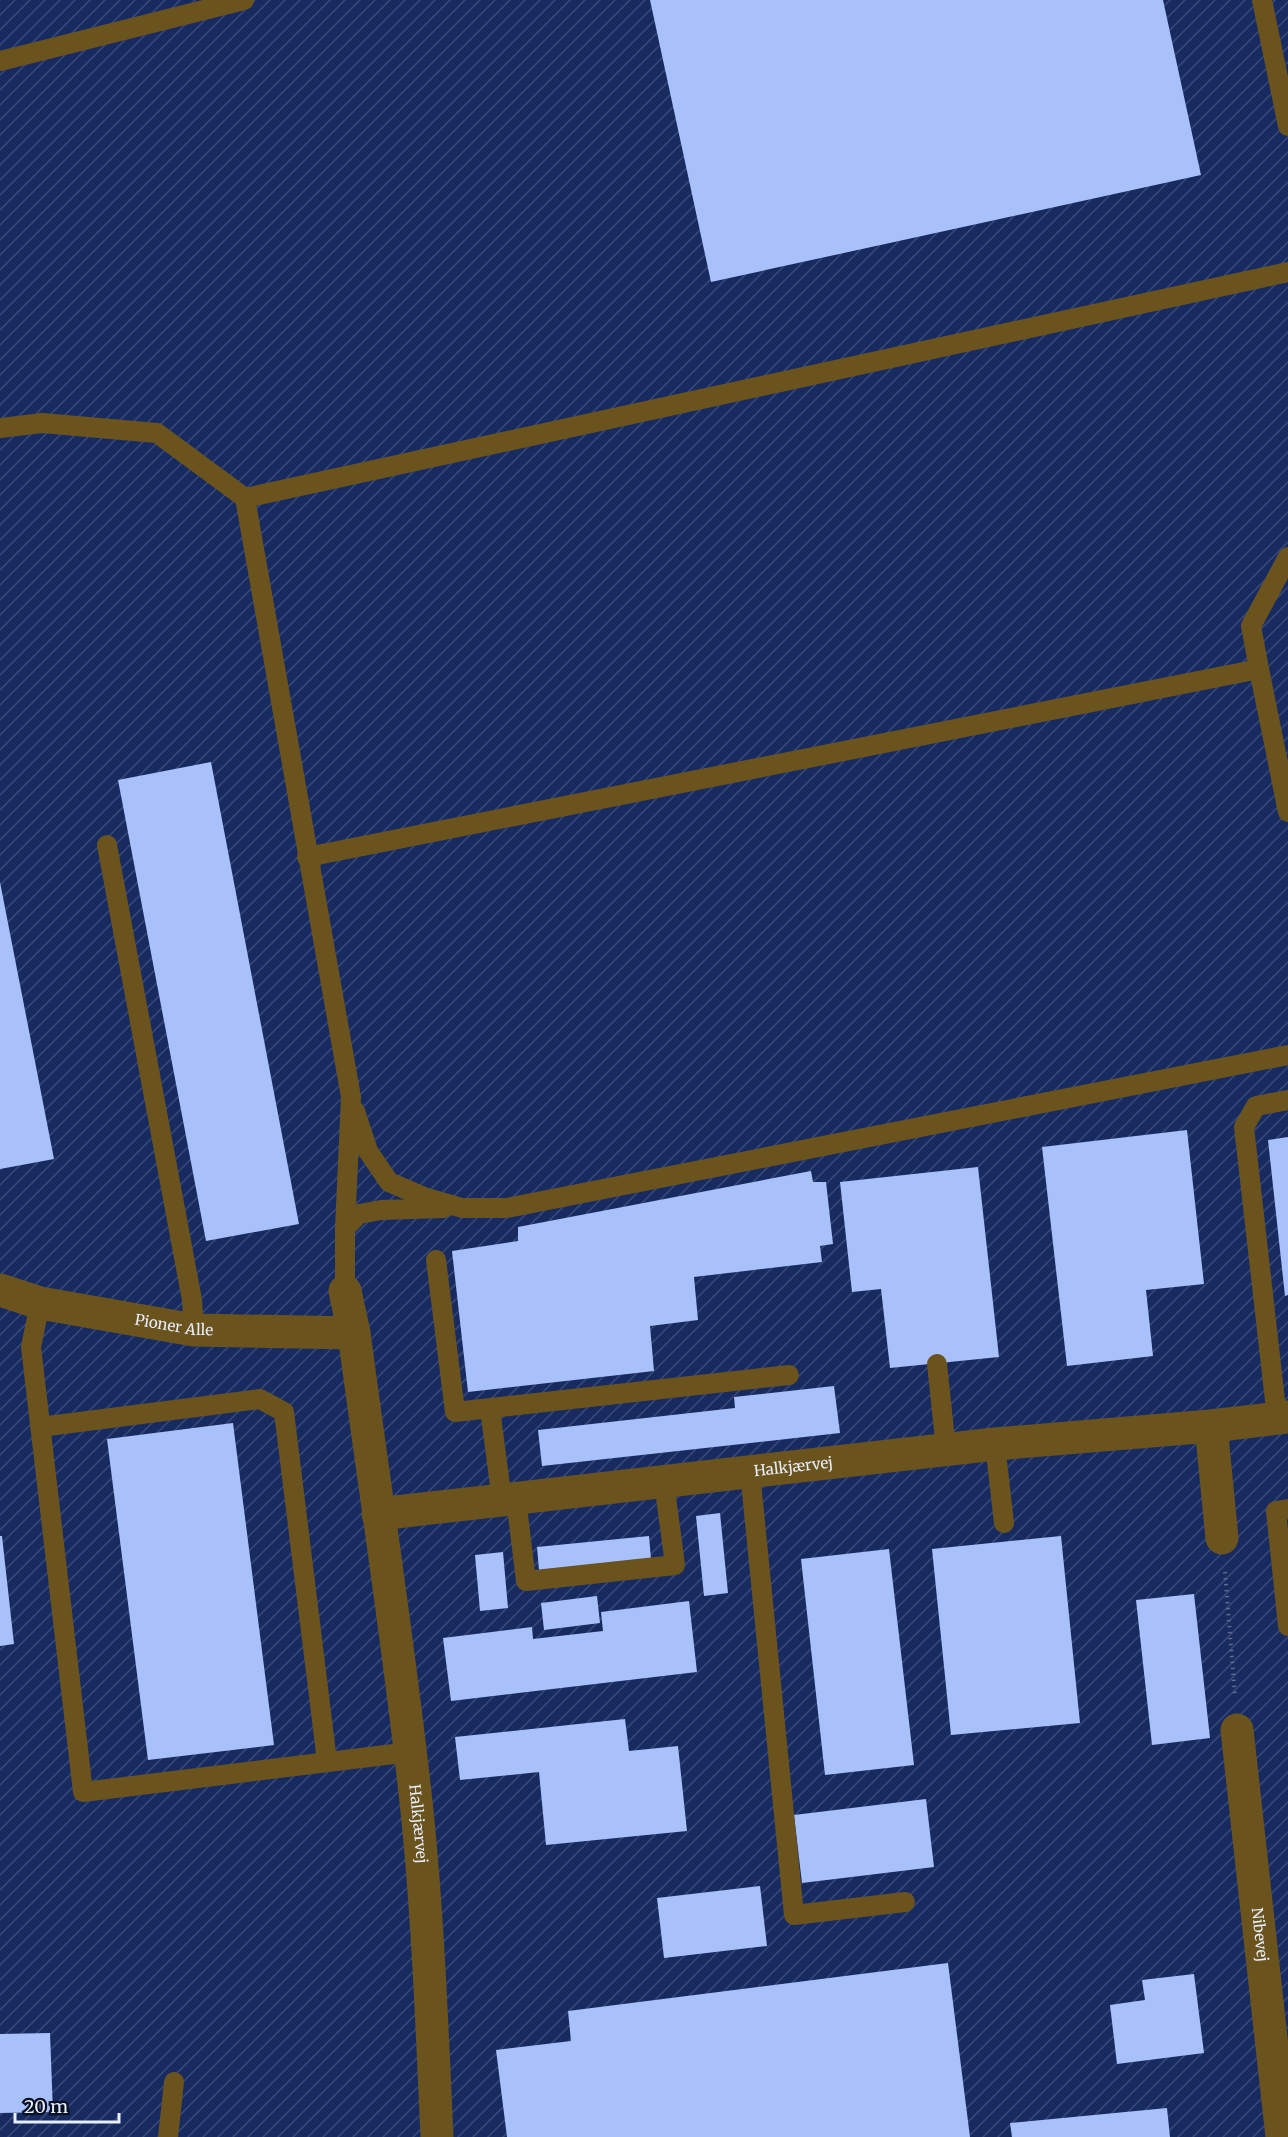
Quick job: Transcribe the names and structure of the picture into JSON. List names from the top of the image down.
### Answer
{
  "streets": {
    "street": ["Pioner Alle", "Halkjærvej", "Nibevej"]
  },
  "crossings": [
    ["Pioner Alle", "Halkjærvej"]
  ],
  "scale_bar": "20 m"
}
